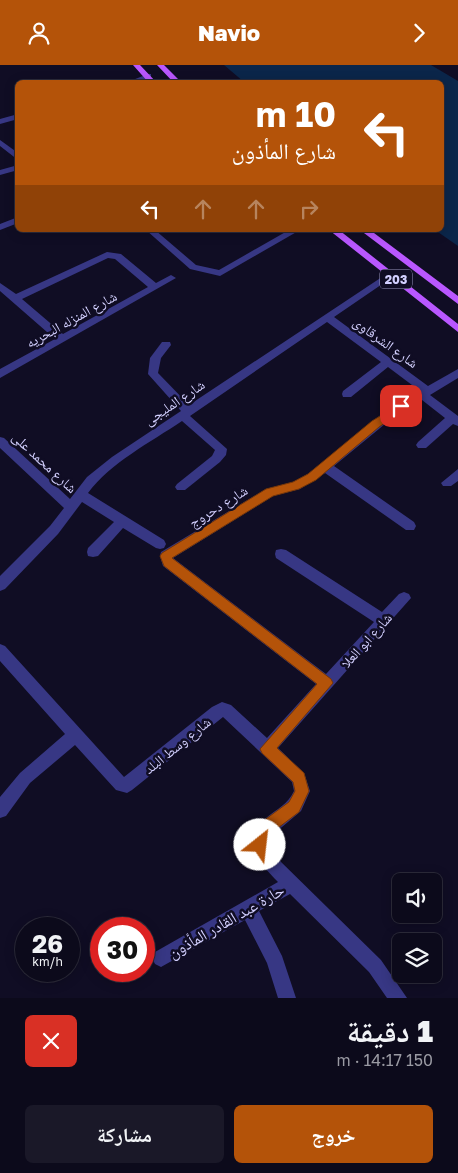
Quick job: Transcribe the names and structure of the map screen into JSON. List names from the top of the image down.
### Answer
{
  "streets": {
    "main road": ["203"],
    "street": [
      "شارع المنزله البحريه",
      "شارع الشرقاوى",
      "شارع المليجى",
      "شارع محمد على",
      "شارع دحروج",
      "شارع ابو العلا",
      "شارع وسط البلد",
      "حارة عبد القادر المأذون"
    ]
  },
  "crossings": [
    ["203", "شارع المليجى"],
    ["شارع الشرقاوى", "شارع المليجى"],
    ["شارع الشرقاوى", "شارع دحروج"],
    ["شارع المليجى", "شارع محمد على"],
    ["شارع دحروج", "شارع ابو العلا"],
    ["شارع ابو العلا", "شارع وسط البلد"]
  ],
  "page": {
    "header": "Navio",
    "turn": ["10 m", "شارع المأذون"],
    "speed": "26 km/h",
    "limit": "30",
    "heading": ["1 دقيقة", "150 m · 14:17"],
    "buttons": ["خروج", "مشاركة"]
  }
}
